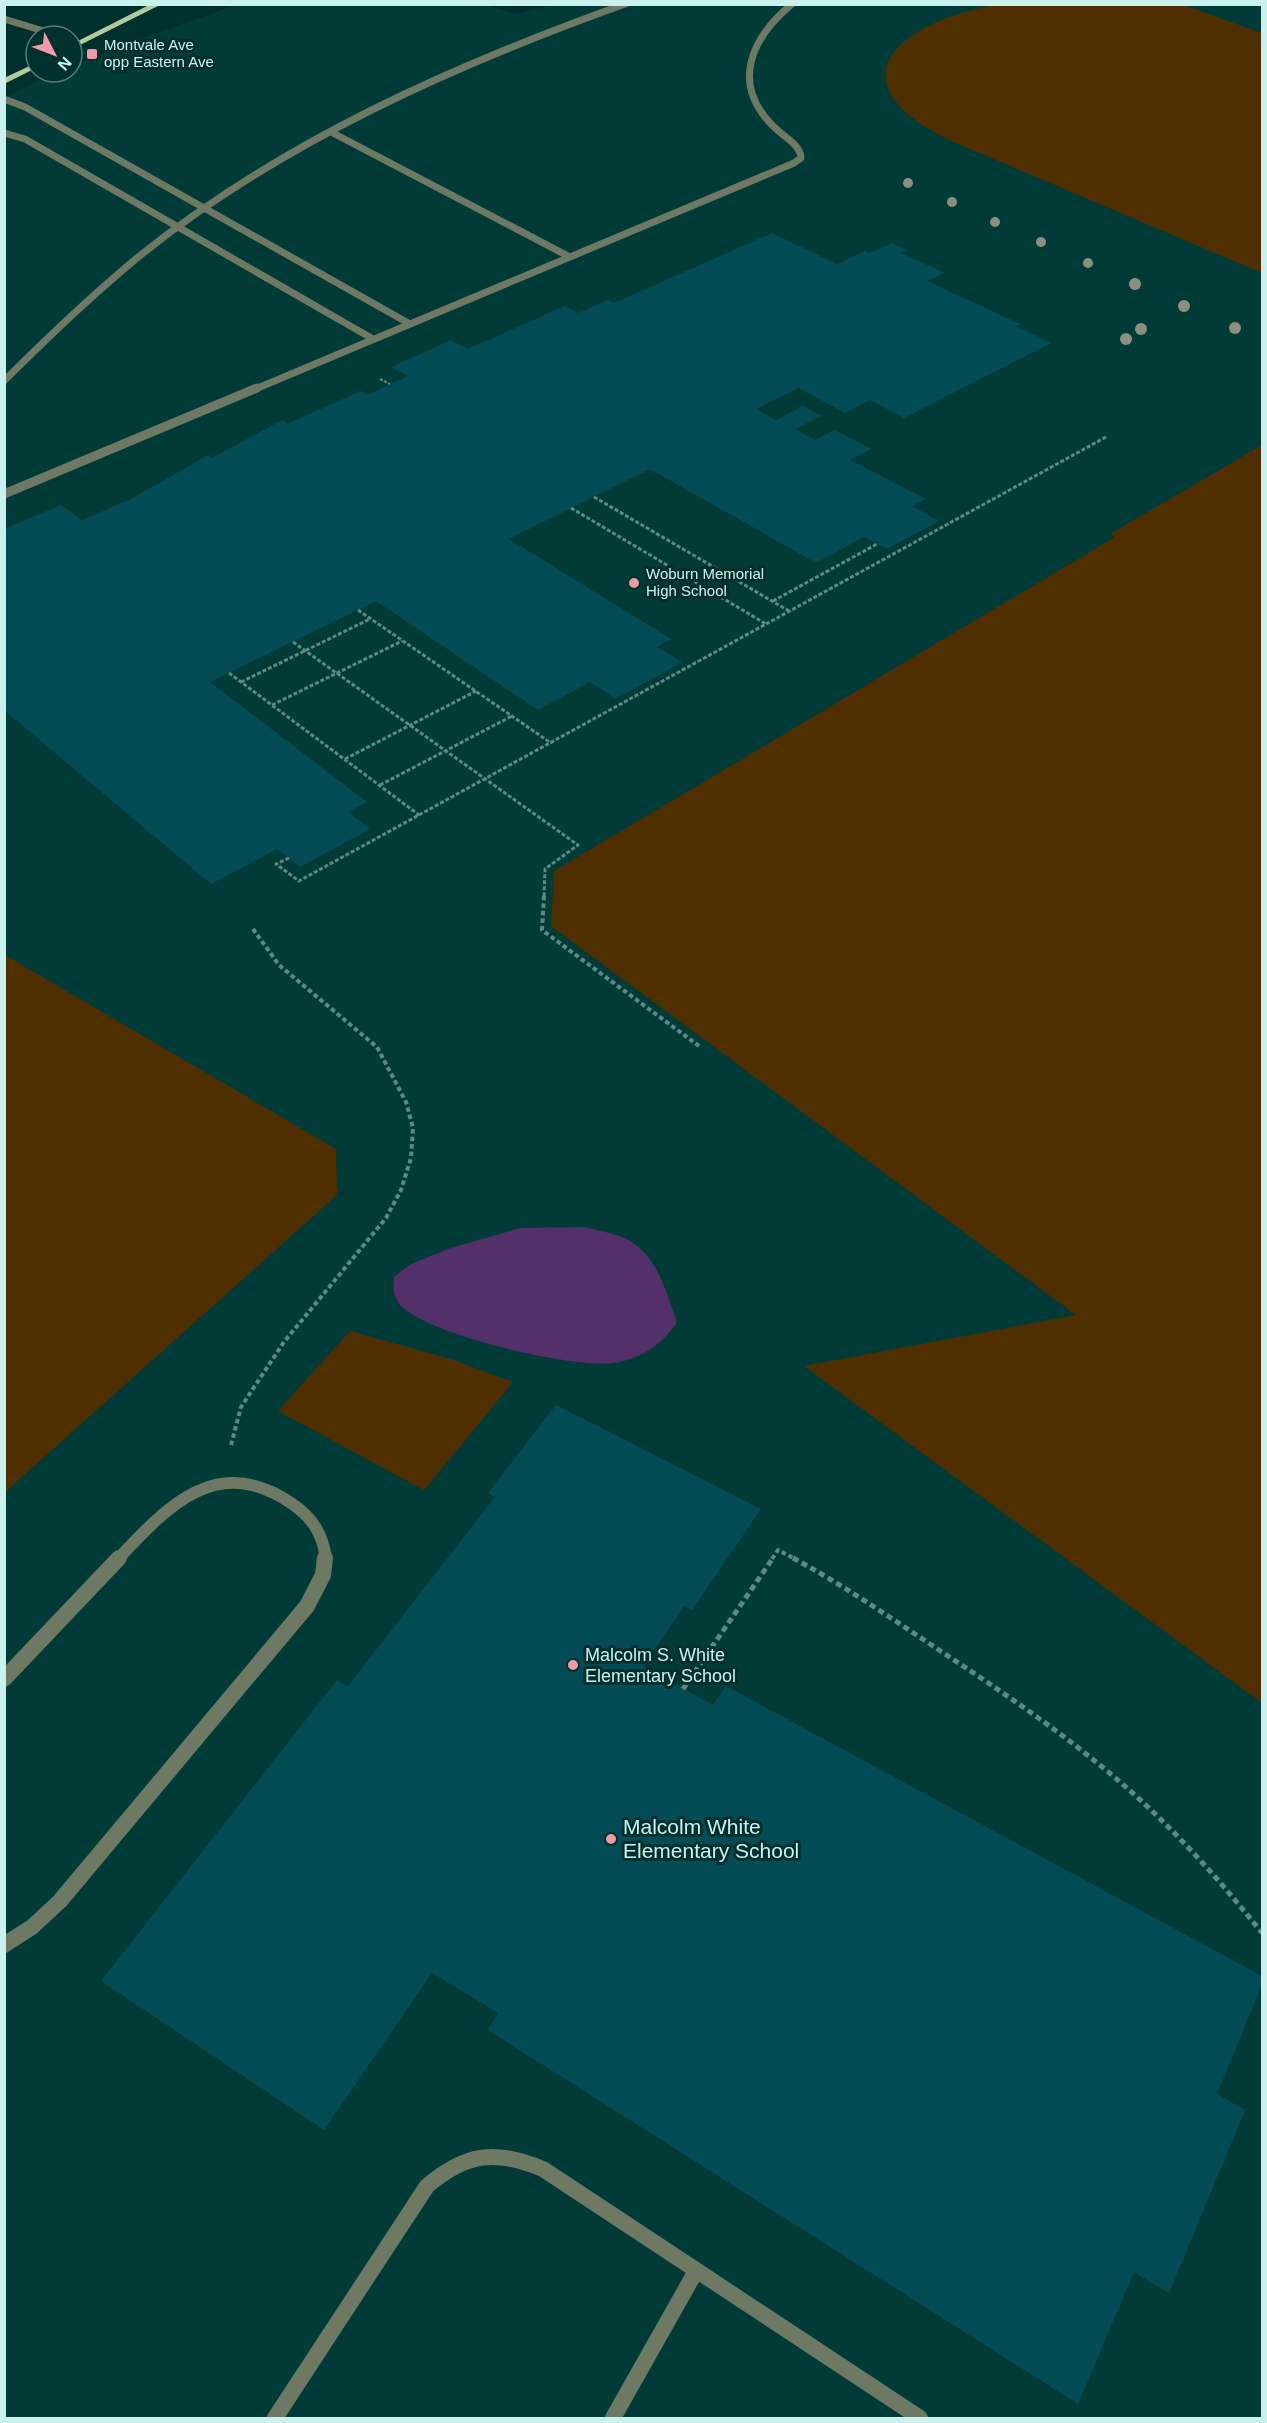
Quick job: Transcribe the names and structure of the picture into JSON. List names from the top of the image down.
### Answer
{
  "places": {
    "transit": ["Montvale Ave opp Eastern Ave"],
    "other": ["Woburn Memorial High School", "Malcolm S. White Elementary School", "Malcolm White Elementary School"]
  },
  "north": "bottom right"
}
